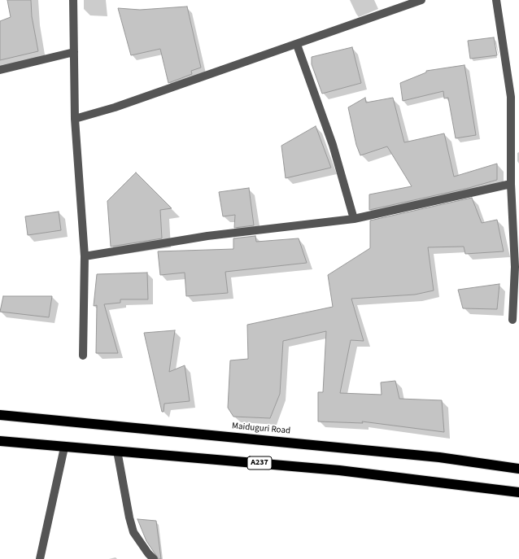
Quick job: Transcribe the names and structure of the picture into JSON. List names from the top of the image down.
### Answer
{
  "streets": {
    "highway": ["Maiduguri Road", "A237"]
  }
}
